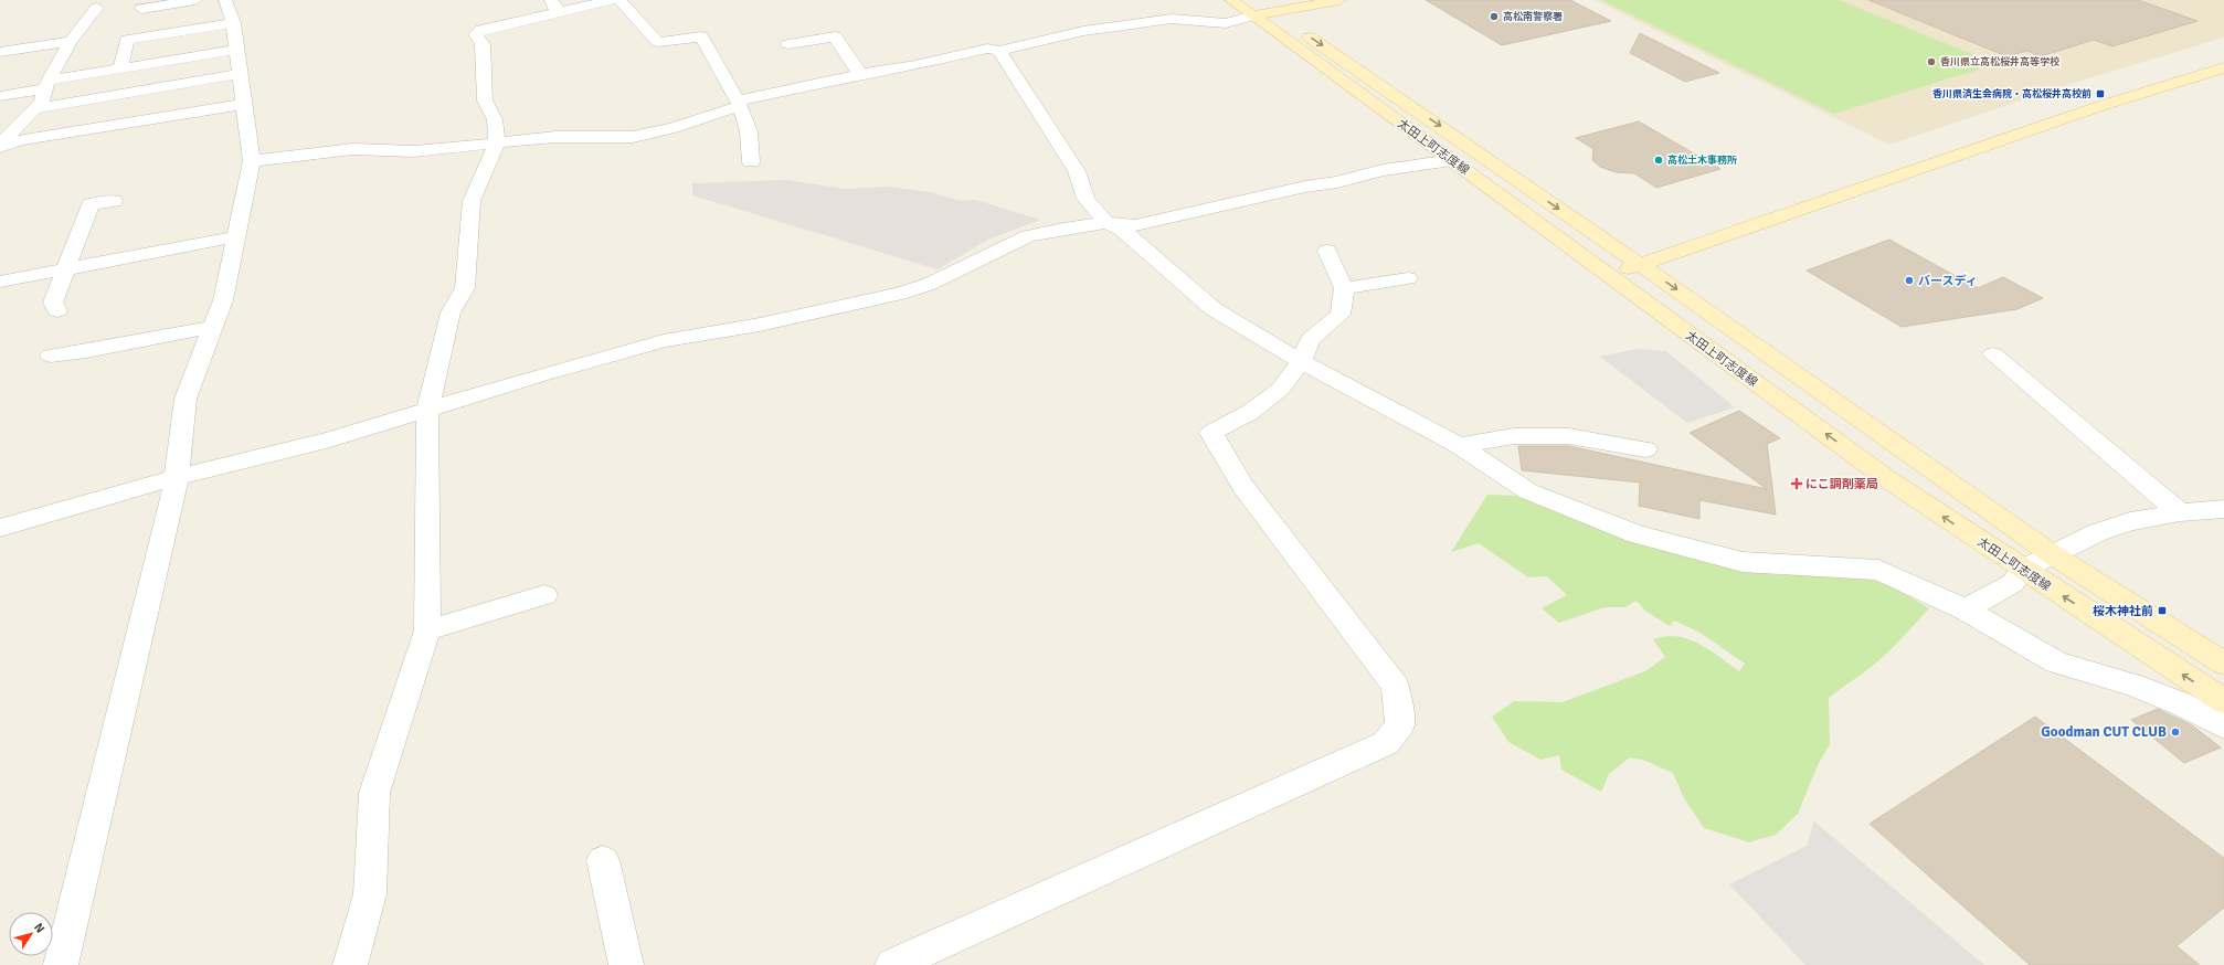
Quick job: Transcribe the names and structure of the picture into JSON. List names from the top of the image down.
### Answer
{
  "streets": {
    "main road": ["太田上町志度線"]
  },
  "places": {
    "other": [
      "高松南警察署",
      "香川県立高松桜井高等学校",
      "高松土木事務所",
      "バースディ",
      "Goodman CUT CLUB"
    ],
    "transit": ["香川県済生会病院・高松桜井高校前", "桜木神社前"],
    "health": ["にこ調剤薬局"]
  },
  "north": "top right"
}
